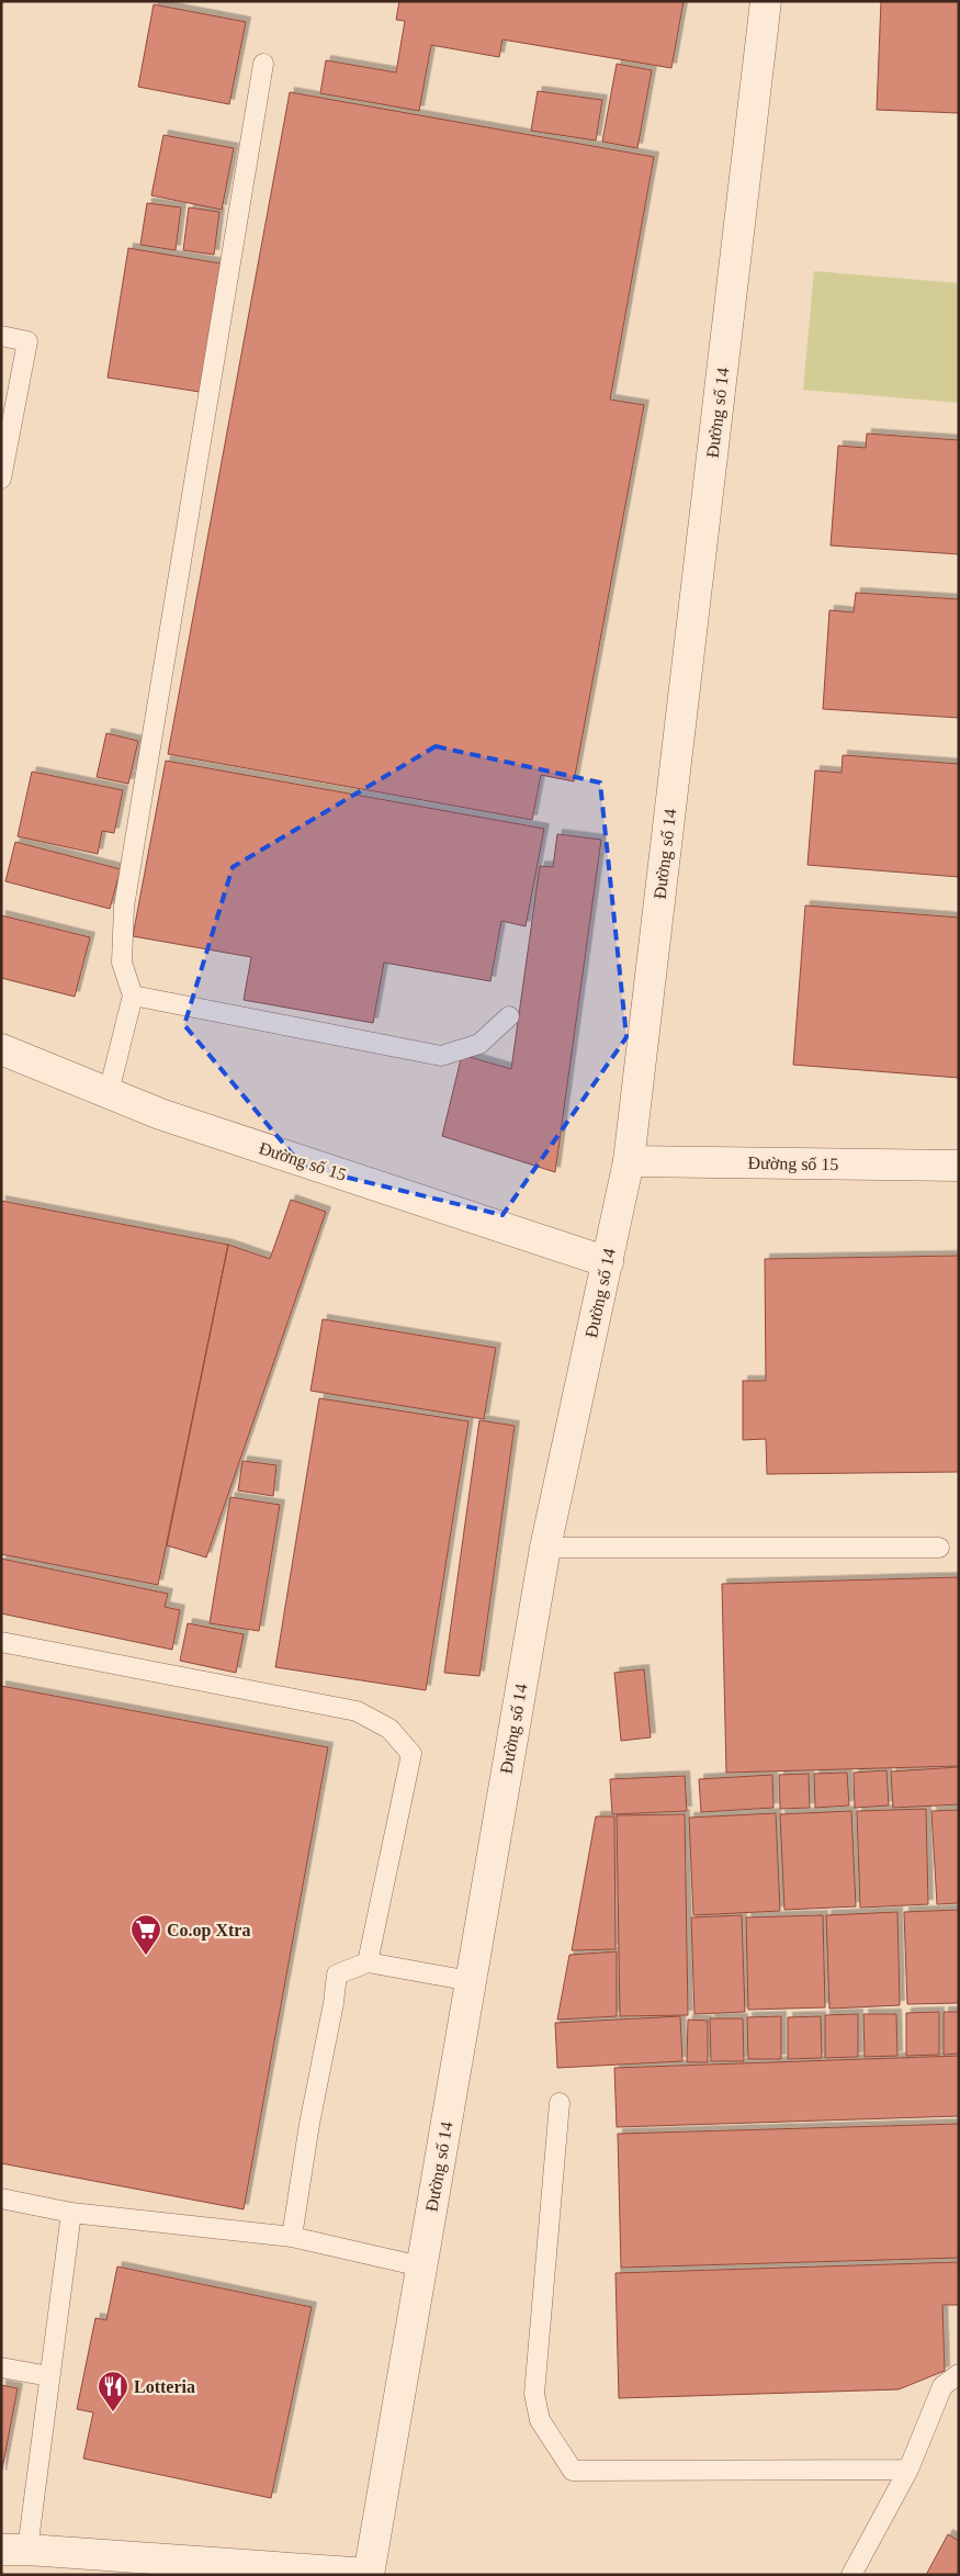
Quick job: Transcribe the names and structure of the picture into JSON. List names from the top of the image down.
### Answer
{
  "streets": {
    "street": ["Đường số 14", "Đường số 15"]
  },
  "crossings": [
    ["Đường số 14", "Đường số 15"]
  ],
  "places": {
    "supermarket": ["Co.op Xtra"],
    "restaurant": ["Lotteria"]
  }
}
